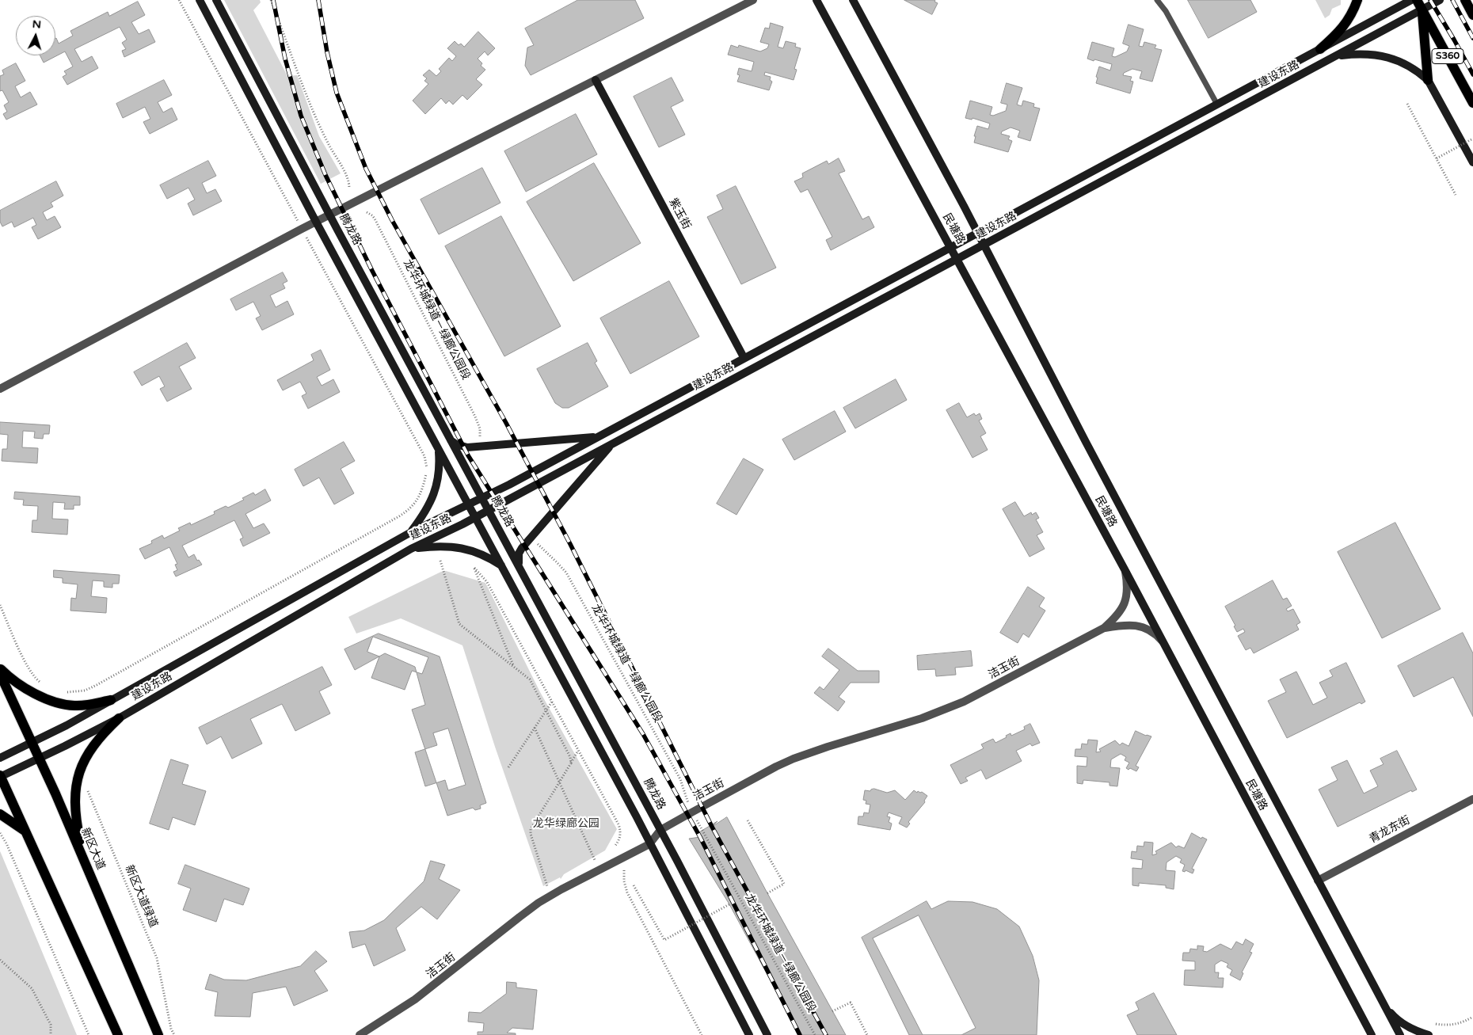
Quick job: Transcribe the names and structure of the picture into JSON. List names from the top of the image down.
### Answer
{
  "streets": {
    "main road": [
      "S360",
      "建设东路",
      "紫玉街",
      "民塘路",
      "腾龙路",
      "新区大道"
    ],
    "street": ["洁玉街", "青龙东街"],
    "path": ["龙华环城绿道－绿廊公园段", "新区大道绿道"]
  },
  "crossings": [
    ["S360", "建设东路"],
    ["建设东路", "紫玉街"],
    ["建设东路", "民塘路"],
    ["建设东路", "腾龙路"],
    ["建设东路", "新区大道"],
    ["民塘路", "青龙东街"],
    ["腾龙路", "洁玉街"]
  ],
  "parks": ["龙华绿廊公园"],
  "north": "top"
}
